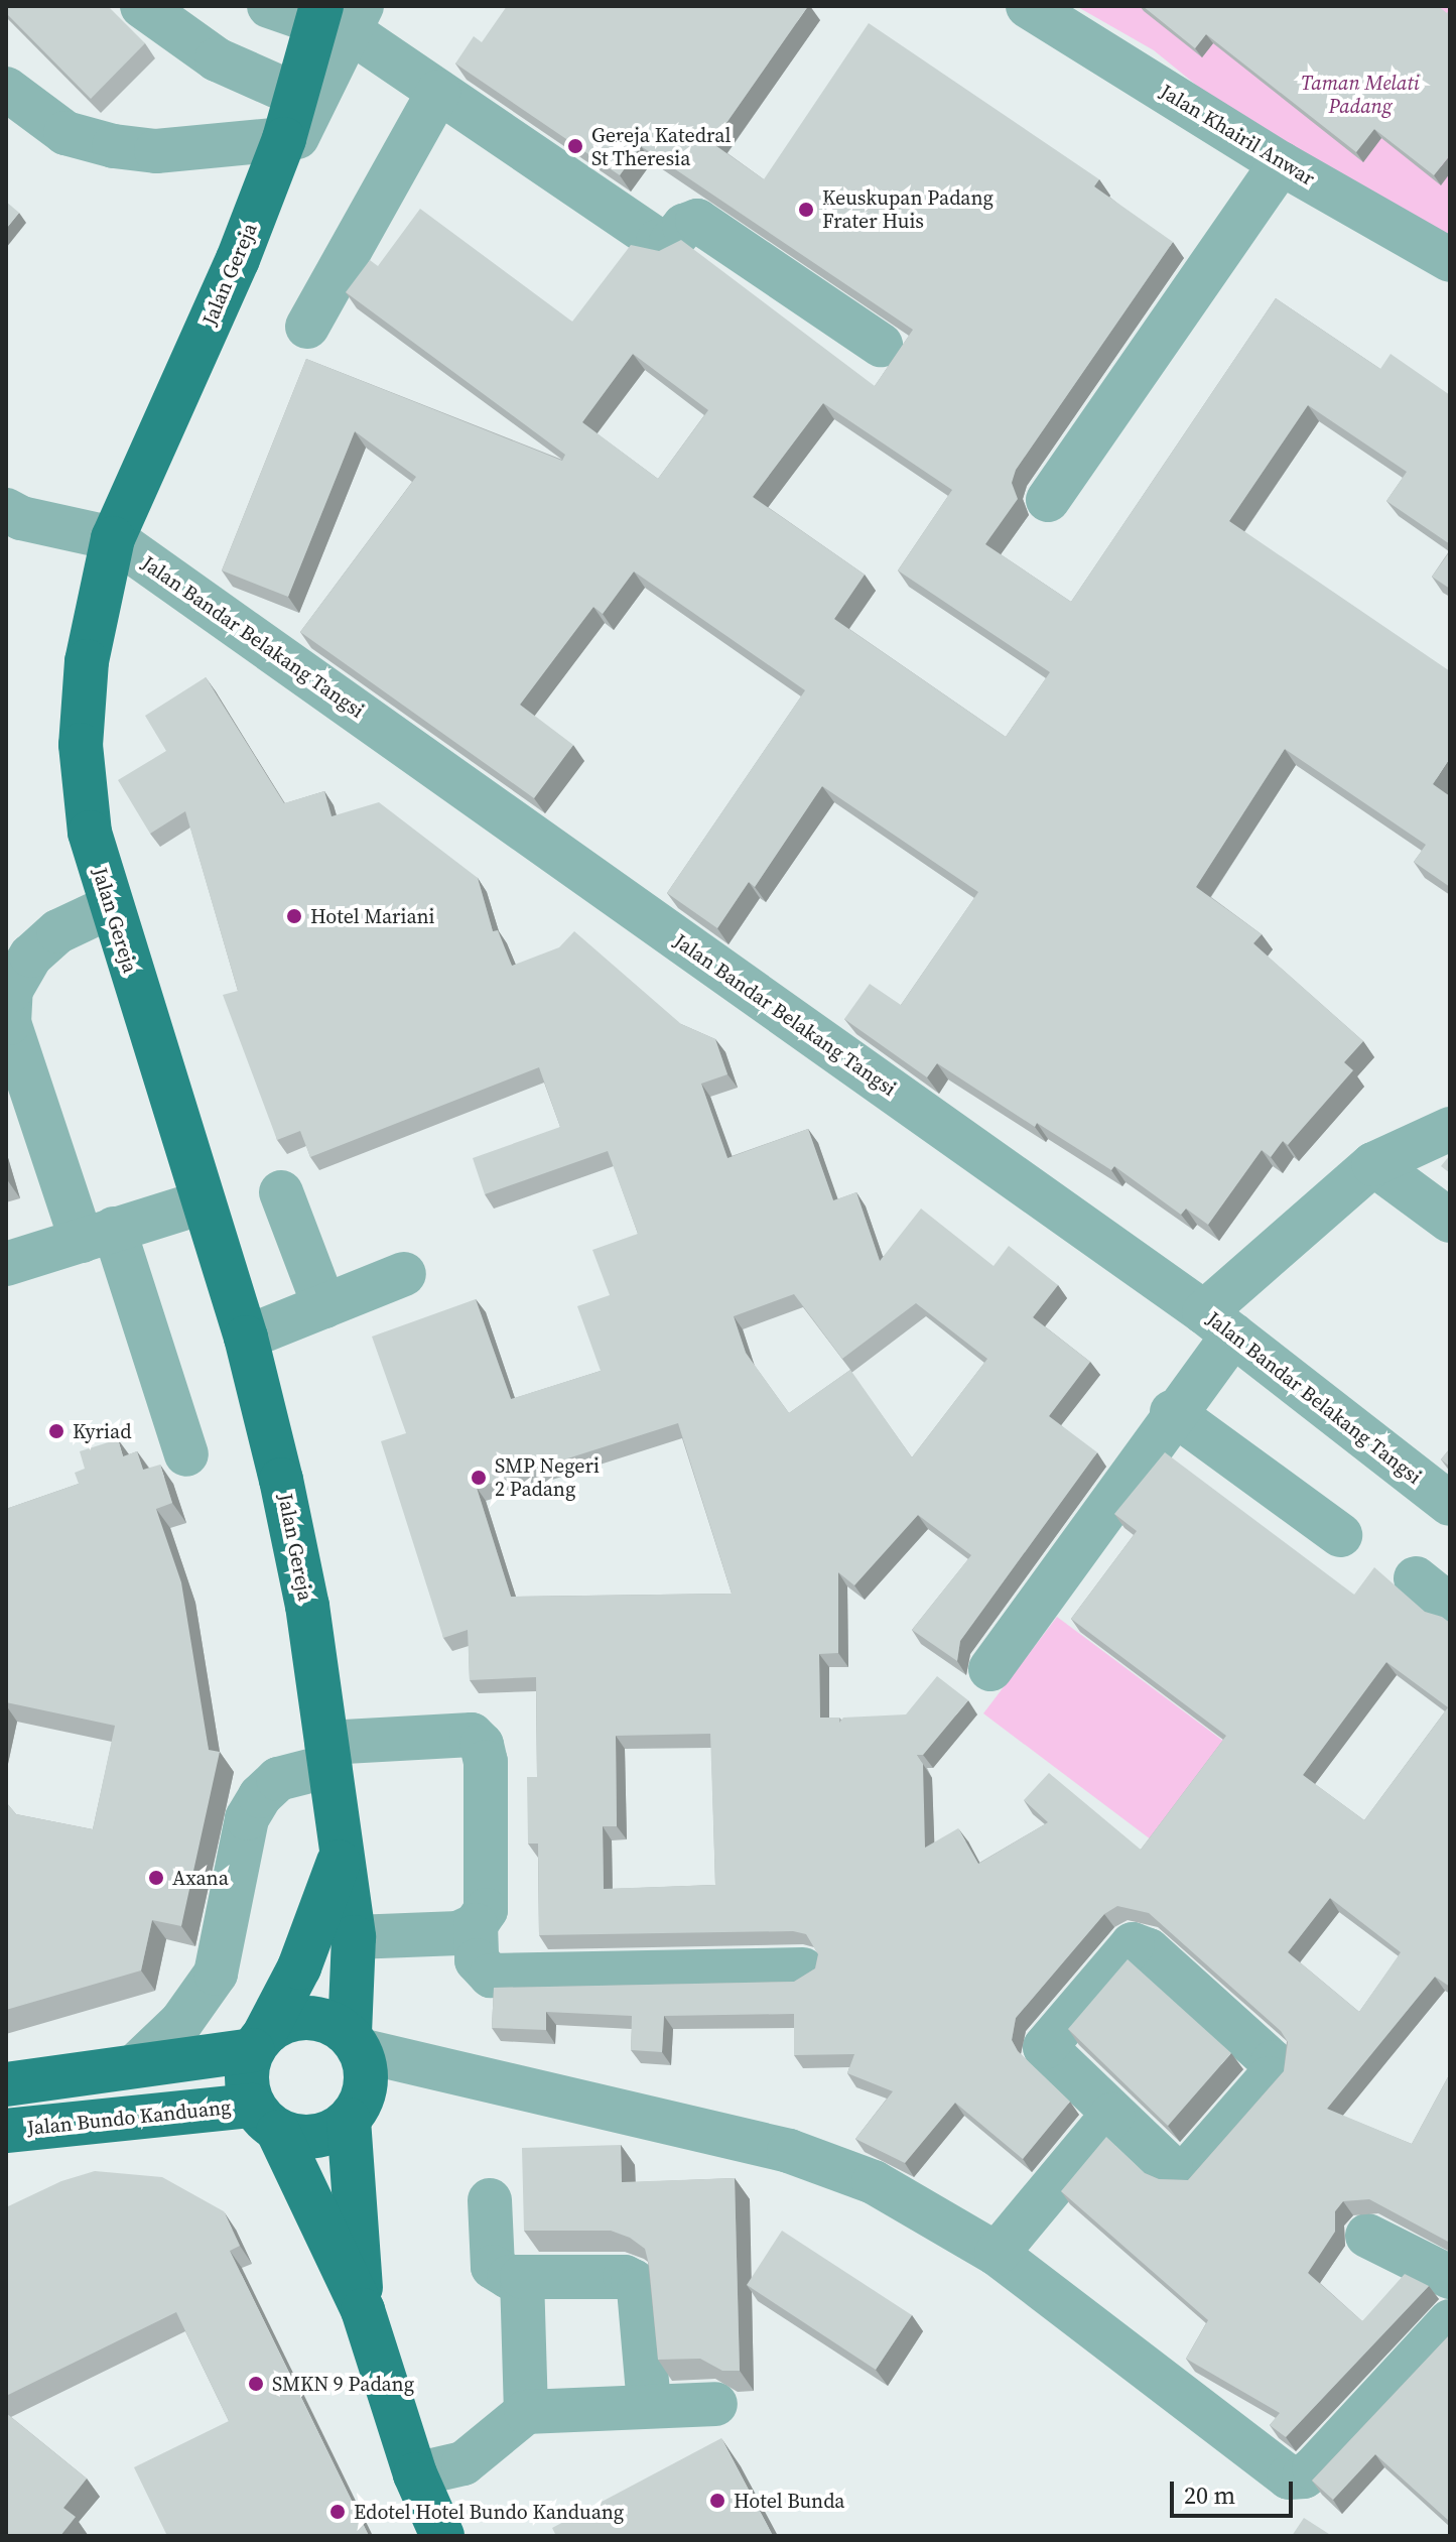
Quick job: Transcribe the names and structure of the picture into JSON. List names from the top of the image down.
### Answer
{
  "streets": {
    "main road": ["Jalan Gereja", "Jalan Bundo Kanduang"],
    "street": ["Jalan Khairil Anwar", "Jalan Bandar Belakang Tangsi"]
  },
  "crossings": [
    ["Jalan Gereja", "Jalan Bandar Belakang Tangsi"],
    ["Jalan Gereja", "Jalan Bundo Kanduang"]
  ],
  "parks": ["Taman Melati Padang"],
  "places": [
    "Gereja Katedral St Theresia",
    "Keuskupan Padang Frater Huis",
    "Hotel Mariani",
    "Kyriad",
    "SMP Negeri 2 Padang",
    "Axana",
    "SMKN 9 Padang",
    "Hotel Bunda",
    "Edotel Hotel Bundo Kanduang"
  ],
  "scale_bar": "20 m"
}
